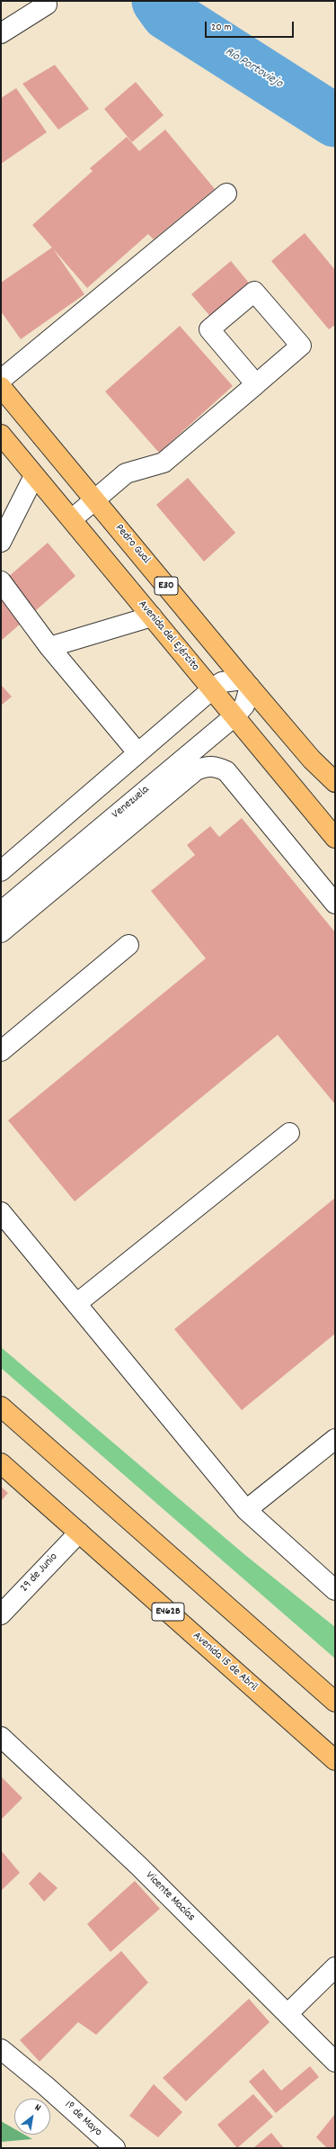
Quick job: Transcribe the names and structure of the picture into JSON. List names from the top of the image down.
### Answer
{
  "streets": {
    "main road": [
      "Pedro Gual",
      "E30",
      "Avenida del Ejército",
      "E462B",
      "Avenida 15 de Abril"
    ],
    "street": [
      "Venezuela",
      "29 de Junio",
      "Vicente Macías",
      "1º de Mayo"
    ]
  },
  "crossings": [
    ["Pedro Gual", "Venezuela"],
    ["Avenida del Ejército", "Venezuela"],
    ["29 de Junio", "Avenida 15 de Abril"]
  ],
  "water": ["Río Portoviejo"],
  "scale_bar": "20 m",
  "north": "top right"
}
